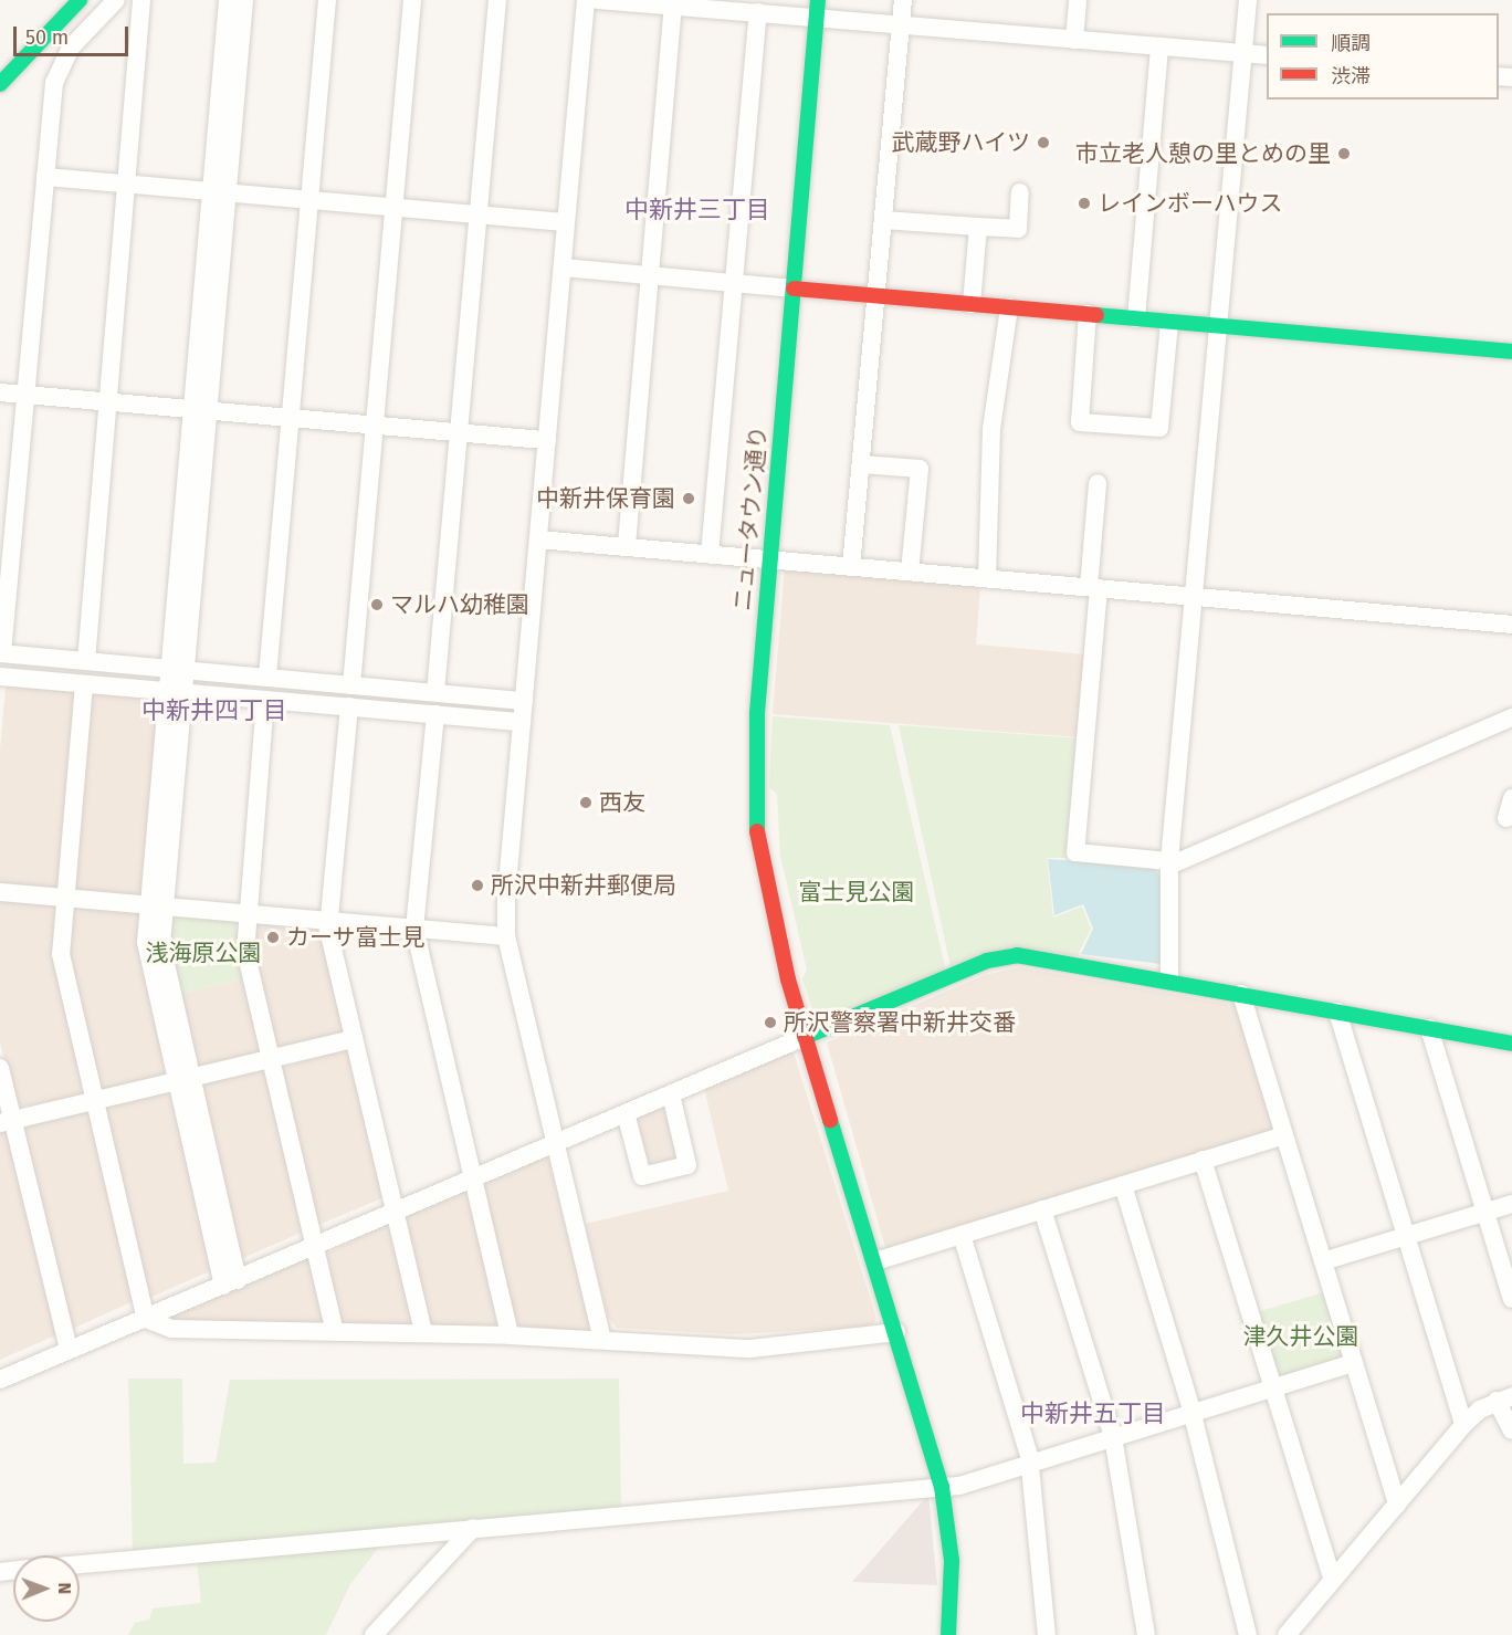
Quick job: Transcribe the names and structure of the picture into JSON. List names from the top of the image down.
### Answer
{
  "streets": {
    "street": ["ニュータウン通り"]
  },
  "districts": ["中新井三丁目", "中新井四丁目", "中新井五丁目"],
  "parks": ["富士見公園", "浅海原公園", "津久井公園"],
  "places": [
    "武蔵野ハイツ",
    "市立老人憩の里とめの里",
    "レインボーハウス",
    "中新井保育園",
    "マルハ幼稚園",
    "西友",
    "所沢中新井郵便局",
    "カーサ富士見",
    "所沢警察署中新井交番"
  ],
  "legend": ["順調", "渋滞"],
  "scale_bar": "50 m",
  "north": "right"
}
